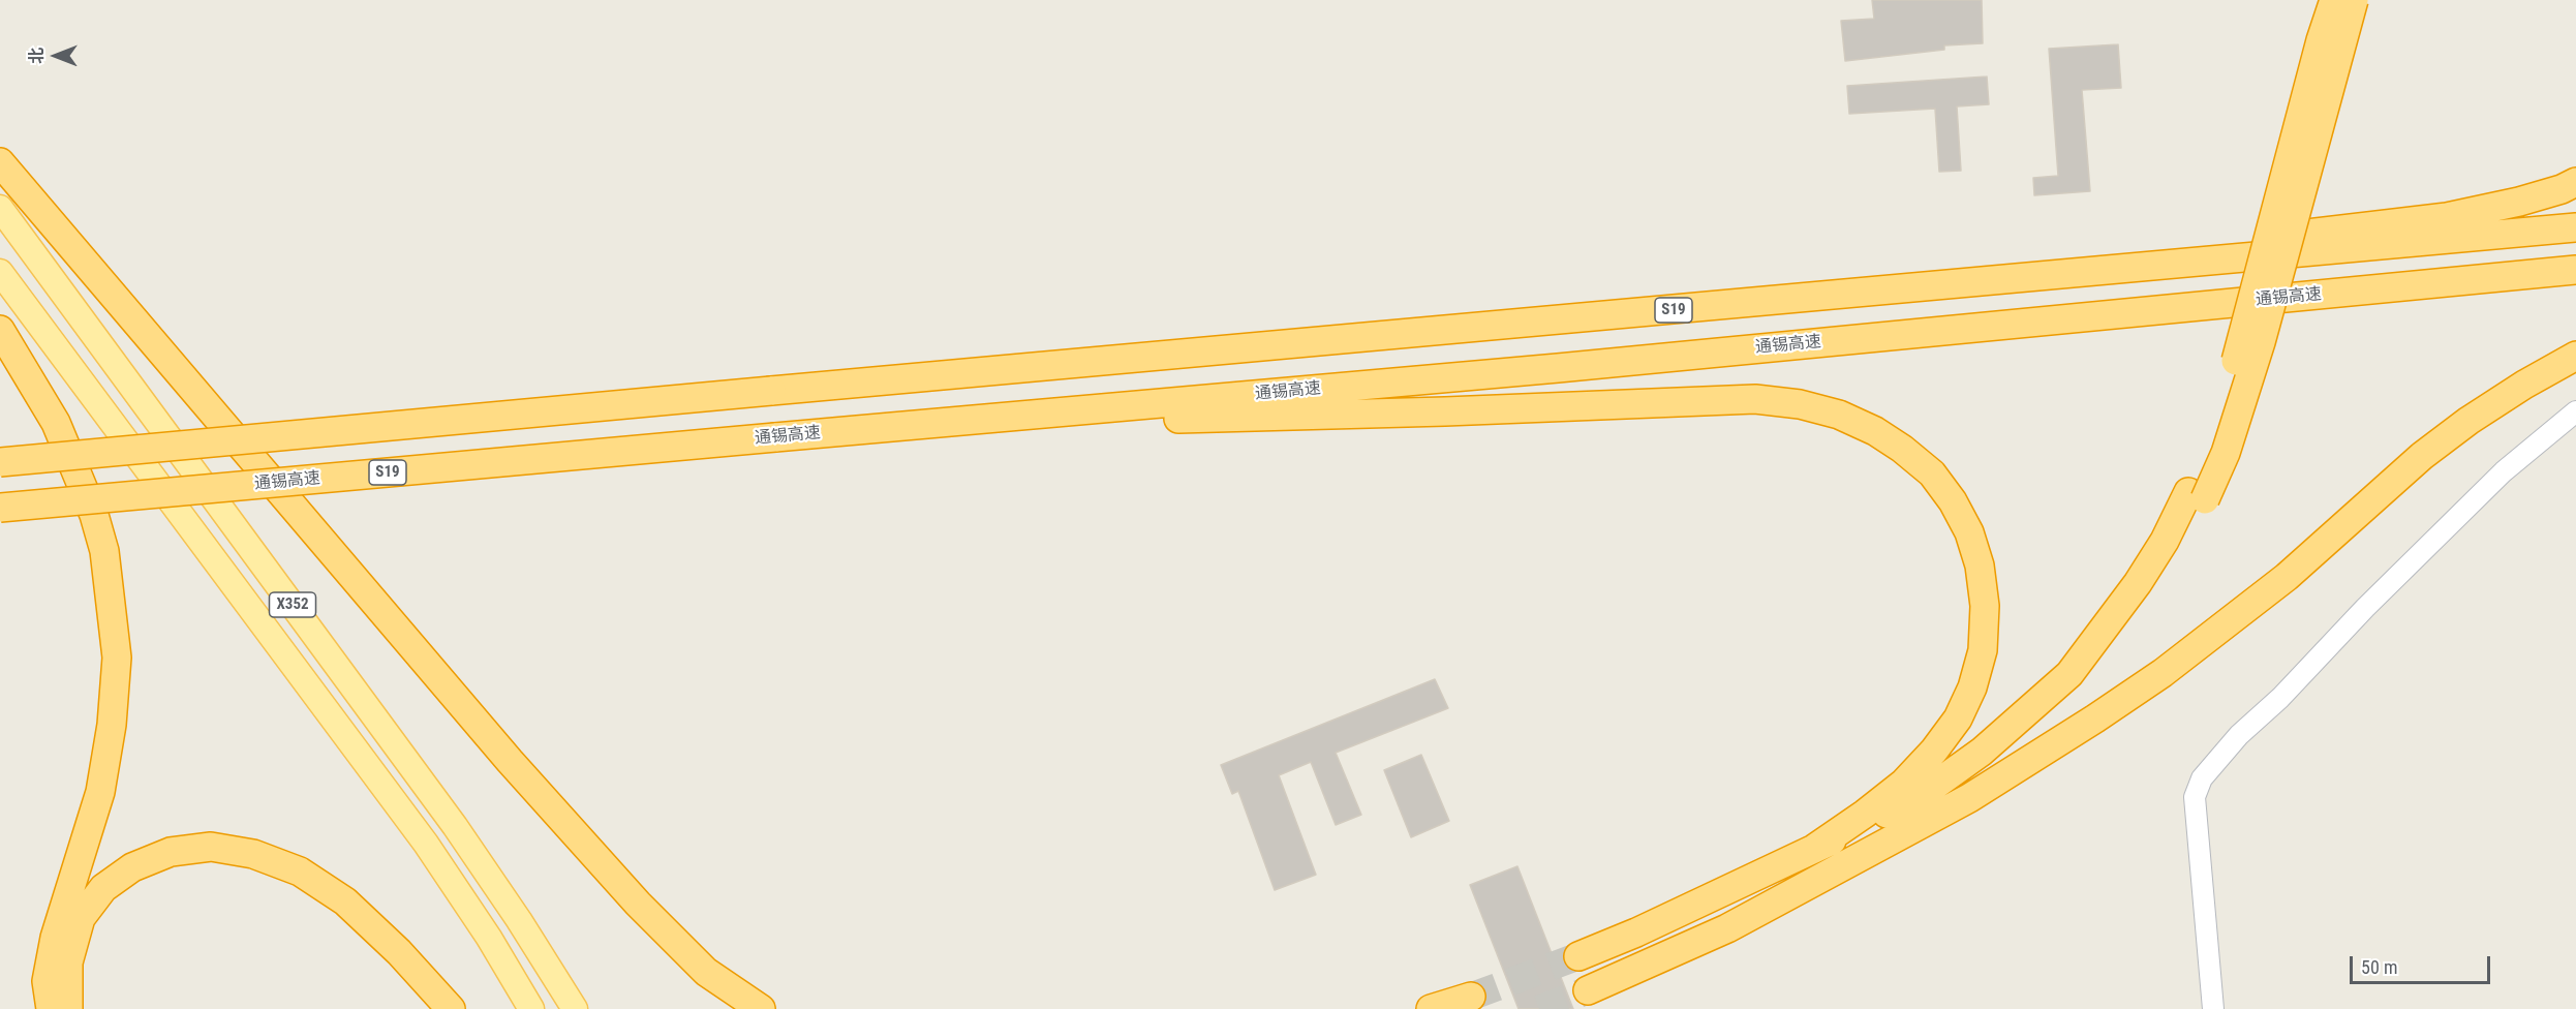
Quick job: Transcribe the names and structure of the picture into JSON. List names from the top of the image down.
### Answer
{
  "streets": {
    "highway": ["通锡高速", "S19"],
    "main road": ["X352"]
  },
  "scale_bar": "50 m",
  "north": "left"
}
